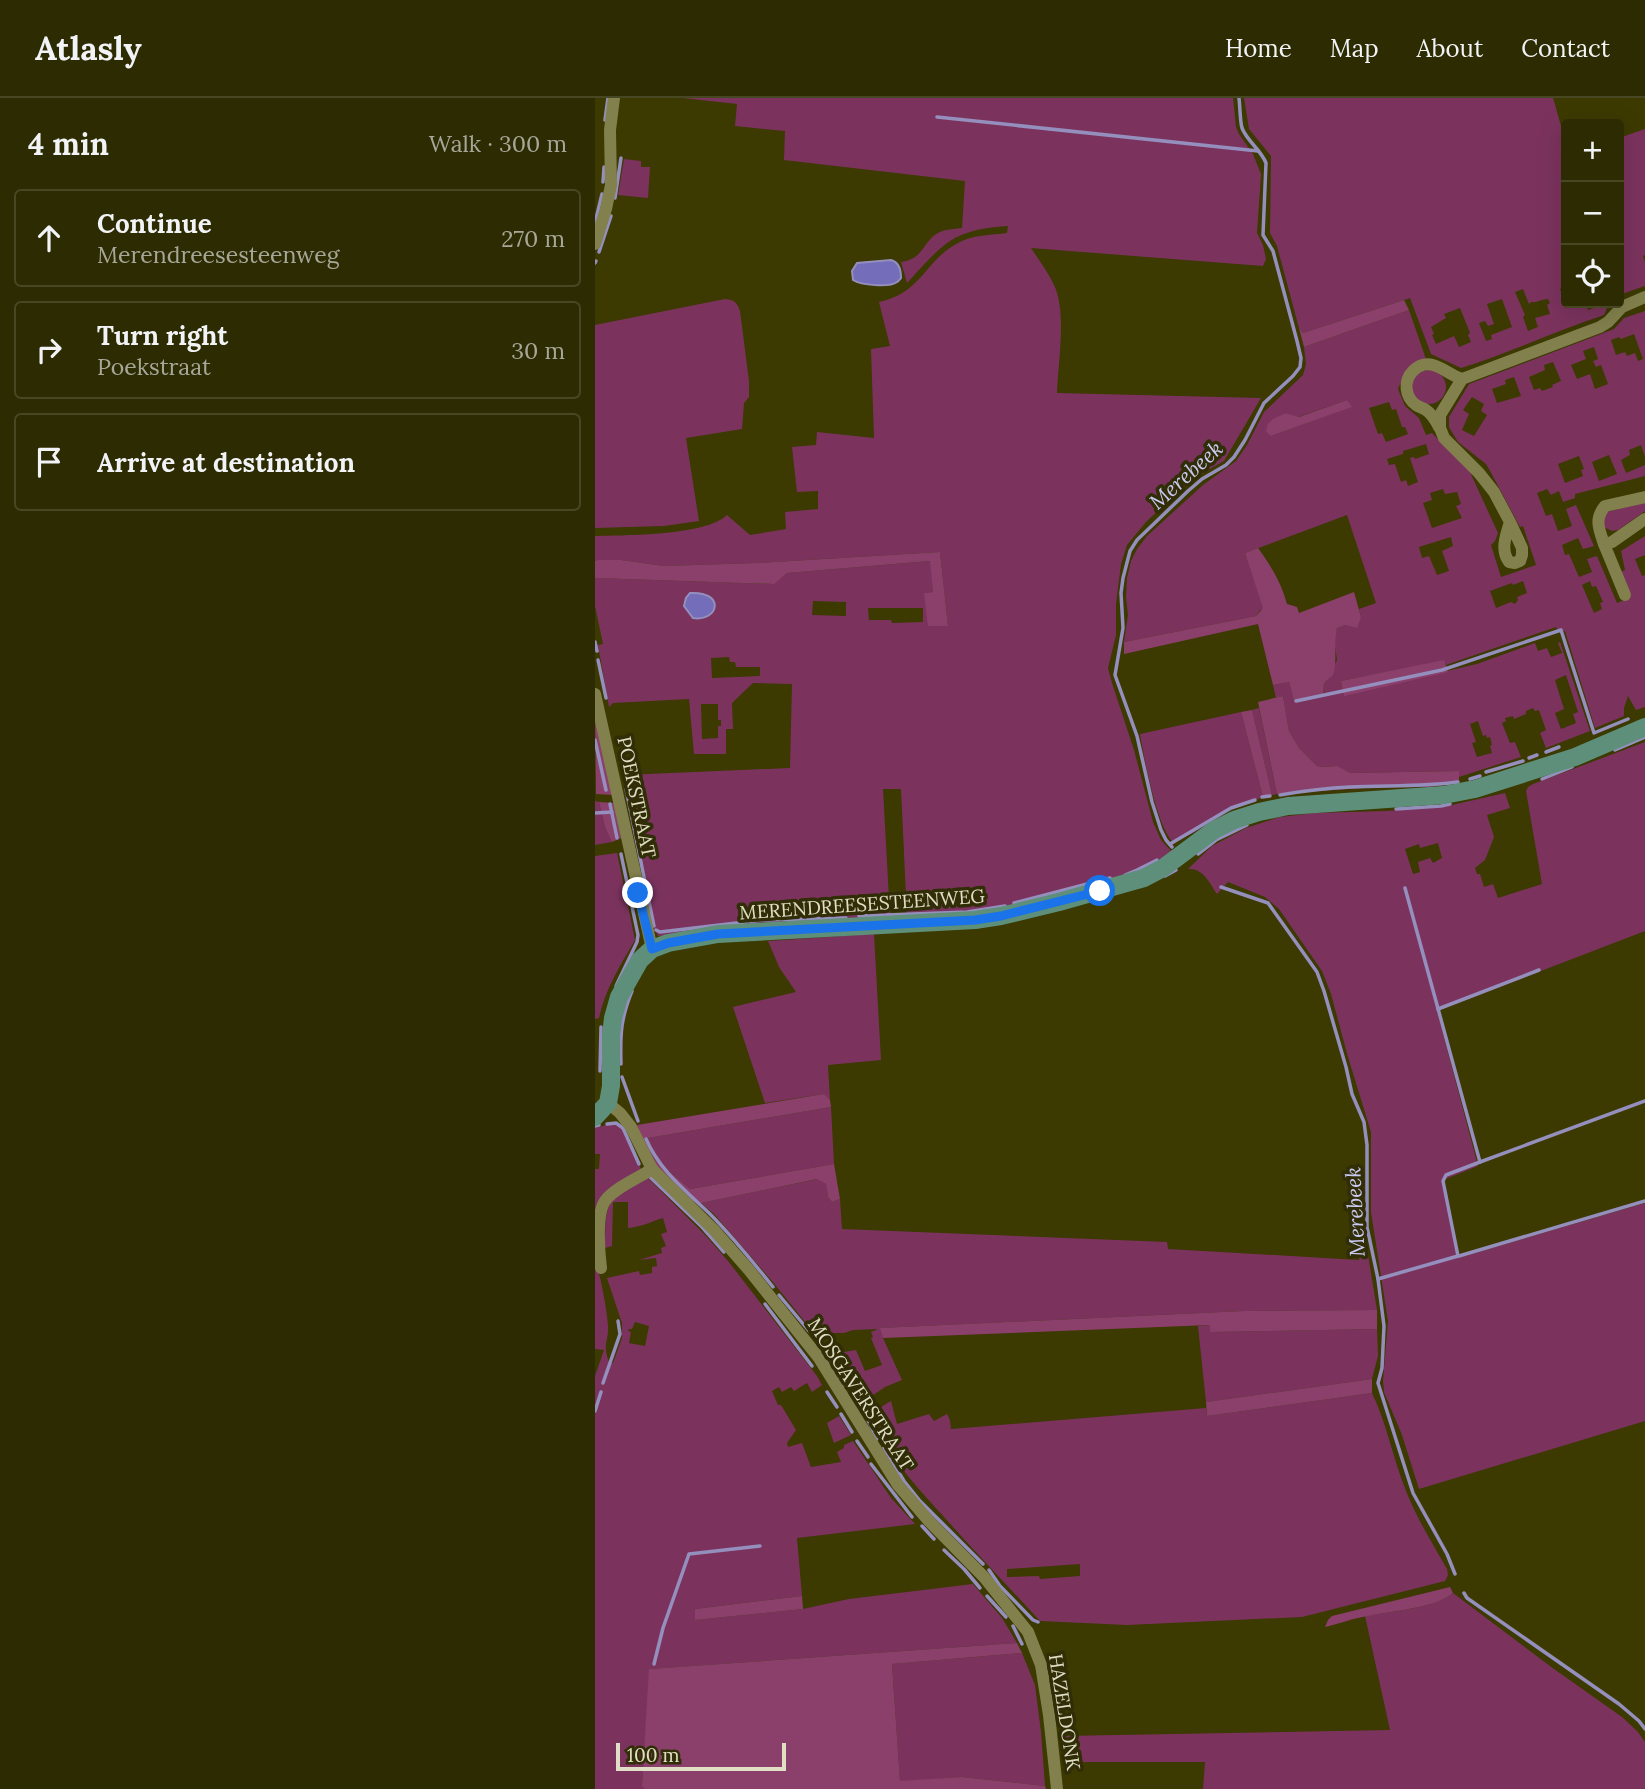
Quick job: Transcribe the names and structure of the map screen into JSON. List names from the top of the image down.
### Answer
{
  "streets": {
    "main road": ["MERENDREESESTEENWEG"],
    "street": ["POEKSTRAAT", "MOSGAVERSTRAAT", "HAZELDONK"]
  },
  "crossings": [
    ["POEKSTRAAT", "MERENDREESESTEENWEG"],
    ["MOSGAVERSTRAAT", "HAZELDONK"]
  ],
  "water": ["Merebeek"],
  "scale_bar": "100 m",
  "page": {
    "header": "Atlasly",
    "nav": [
      "Home",
      "Map",
      "About",
      "Contact"
    ],
    "heading": ["4 min", "Walk · 300 m"],
    "map_buttons": ["+", "−"],
    "list": [
      ["Continue", "Merendreesesteenweg", "270 m"],
      ["Turn right", "Poekstraat", "30 m"],
      "Arrive at destination"
    ],
    "scale": "100 m"
  }
}
